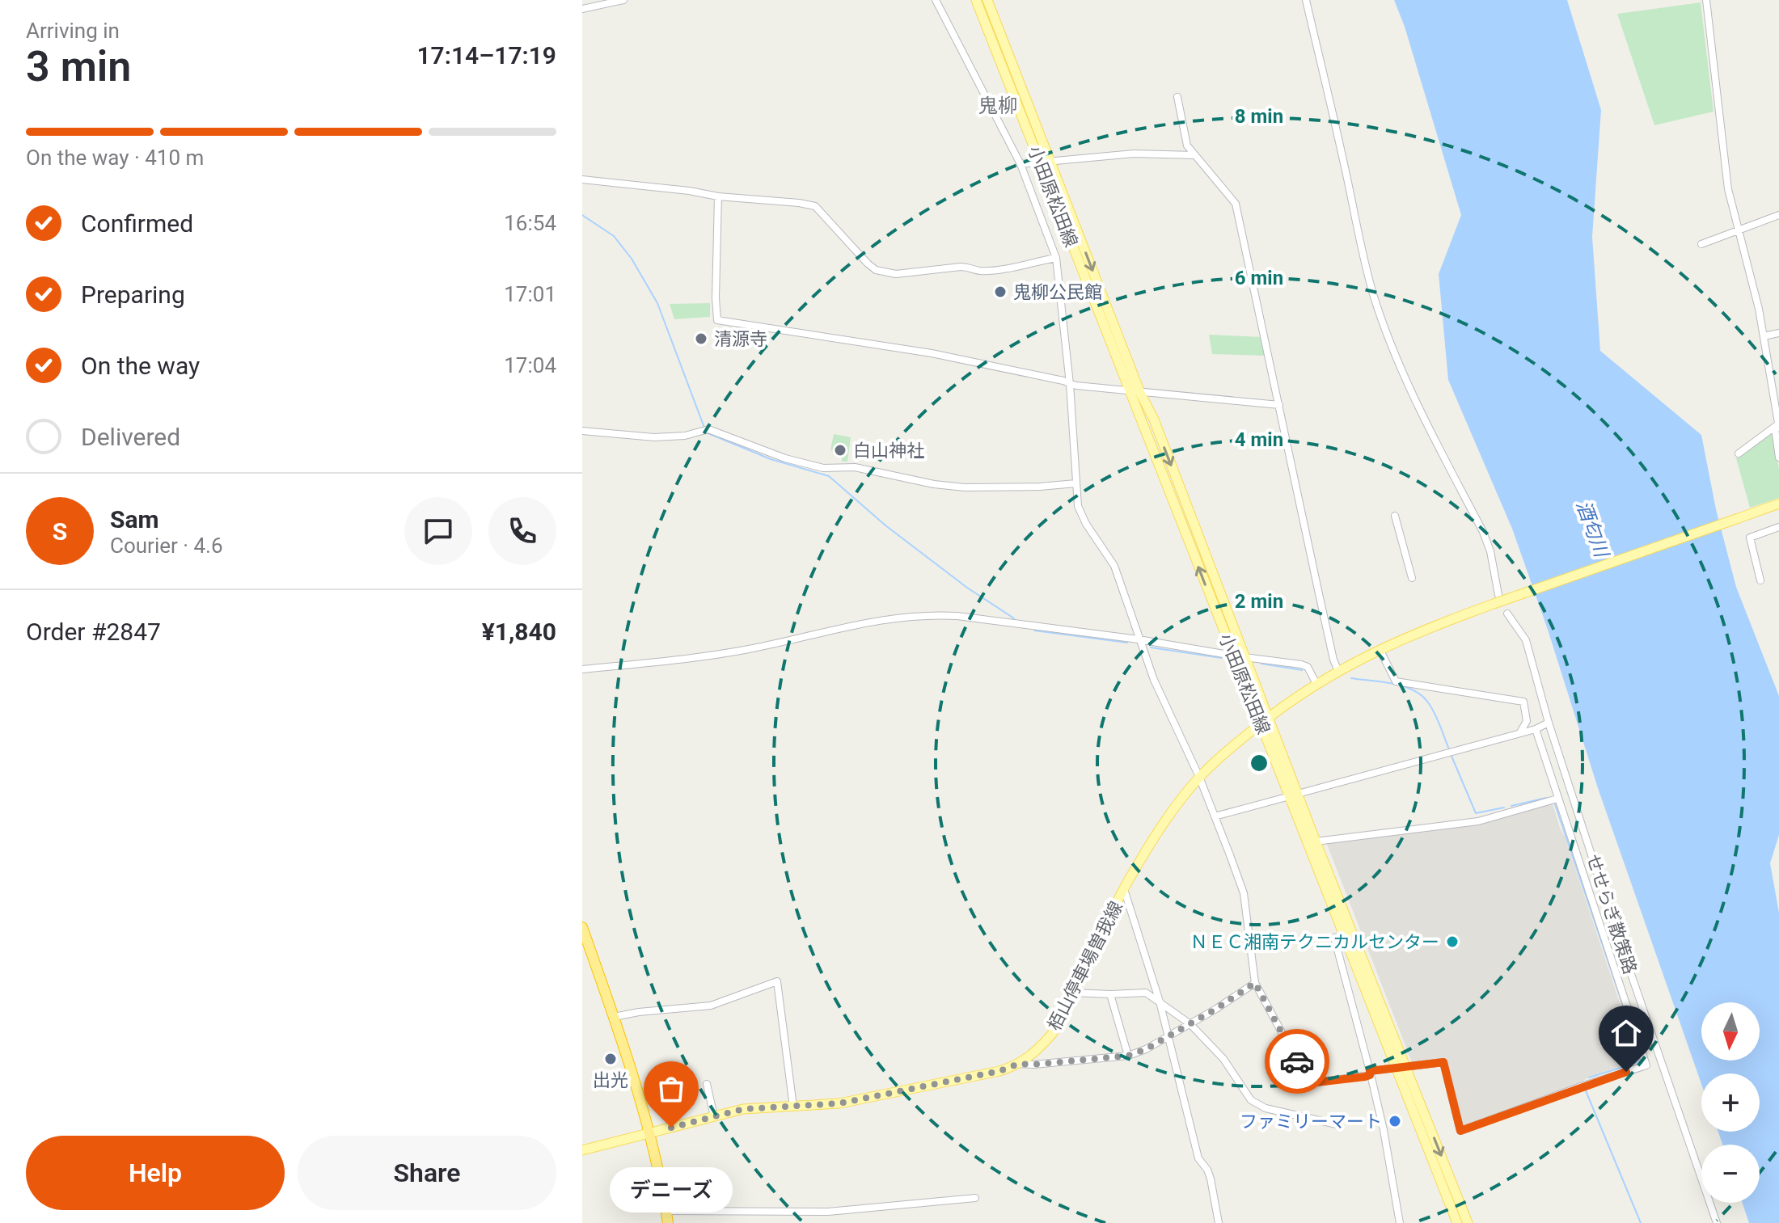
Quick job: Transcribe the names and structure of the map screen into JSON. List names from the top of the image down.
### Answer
{
  "streets": {
    "main road": ["小田原松田線", "栢山停車場曽我線"],
    "street": ["せせらぎ散策路"]
  },
  "crossings": [
    ["小田原松田線", "栢山停車場曽我線"]
  ],
  "districts": ["鬼柳"],
  "water": ["酒匂川"],
  "places": [
    "鬼柳公民館",
    "清源寺",
    "白山神社",
    "ＮＥＣ湘南テクニカルセンター",
    "出光",
    "ファミリーマート",
    "デニーズ"
  ],
  "north": "bottom",
  "page": {
    "heading": ["3 min", "Arriving in", "17:14–17:19"],
    "panel": [
      "Sam",
      "Courier · 4.6",
      "Order #2847",
      "¥1,840"
    ],
    "bar": "On the way · 410 m",
    "list": [
      ["Confirmed", "16:54"],
      ["Preparing", "17:01"],
      ["On the way", "17:04"],
      "Delivered"
    ],
    "round": "S",
    "map_buttons": ["+", "−"],
    "buttons": ["Help", "Share"],
    "bubble": "デニーズ"
  },
  "rings": [
    "8 min",
    "6 min",
    "4 min",
    "2 min"
  ]
}
